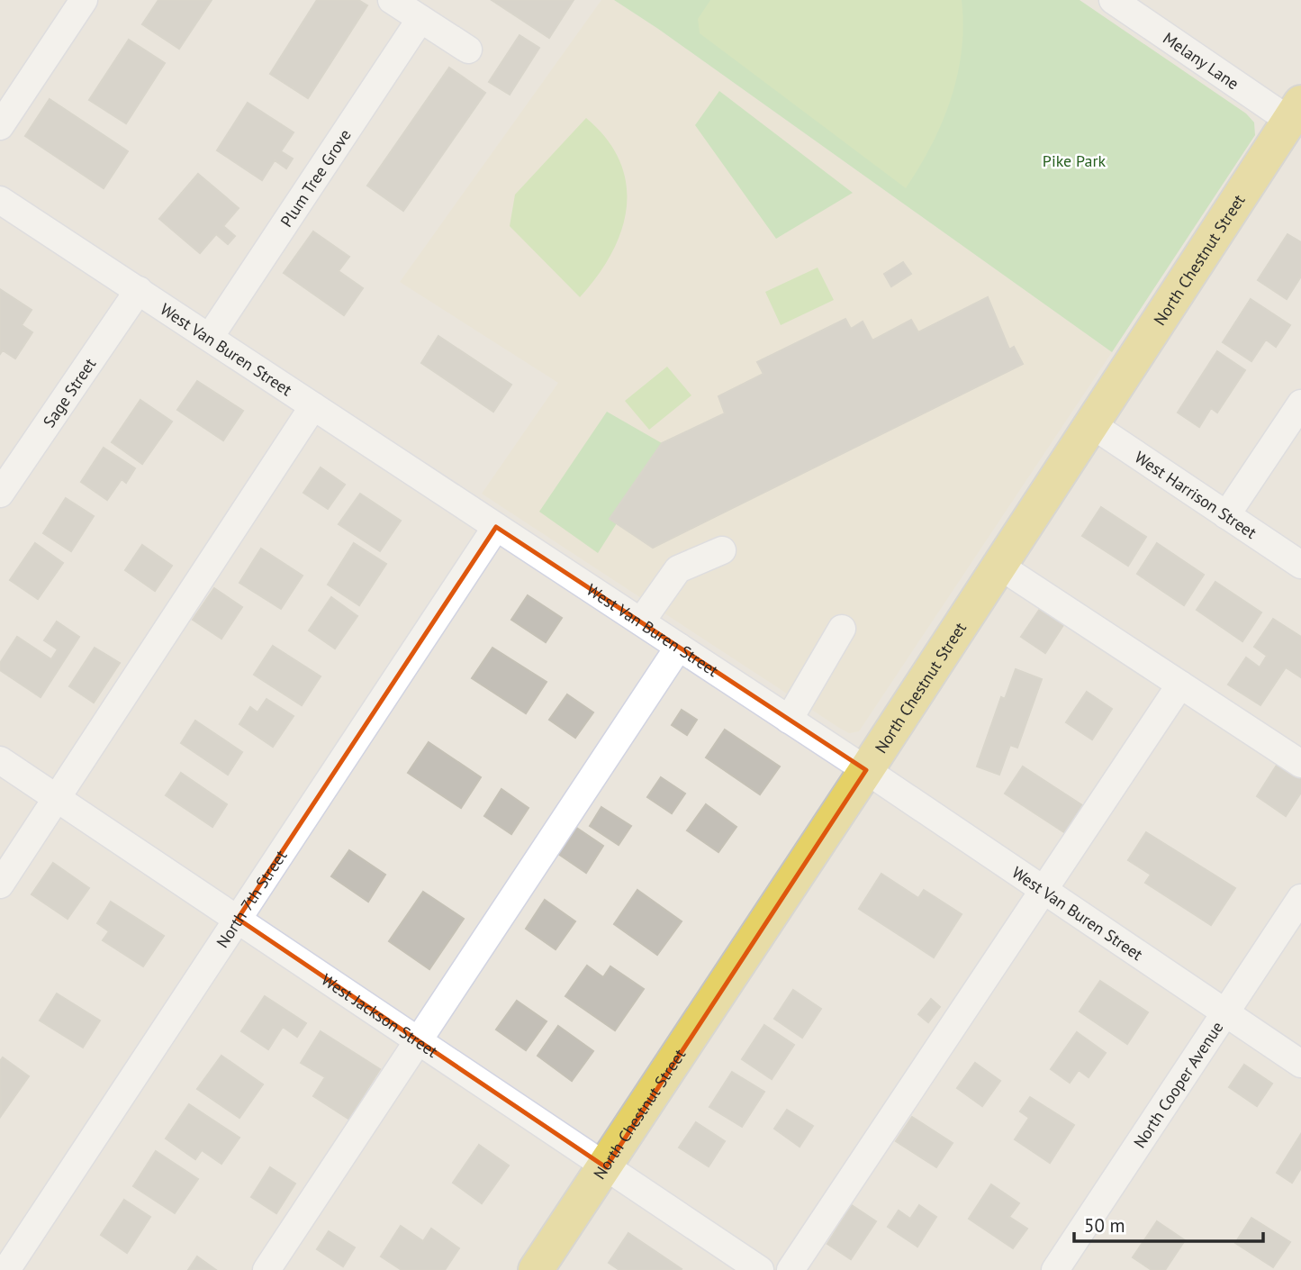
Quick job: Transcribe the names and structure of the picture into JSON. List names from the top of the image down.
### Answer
{
  "streets": {
    "main road": ["North Chestnut Street"],
    "street": [
      "Melany Lane",
      "Plum Tree Grove",
      "West Van Buren Street",
      "Sage Street",
      "West Harrison Street",
      "North 7th Street",
      "West Jackson Street",
      "North Cooper Avenue"
    ]
  },
  "crossings": [
    ["Melany Lane", "North Chestnut Street"],
    ["Plum Tree Grove", "West Van Buren Street"],
    ["North Chestnut Street", "West Van Buren Street"],
    ["North Chestnut Street", "West Harrison Street"],
    ["North Chestnut Street", "West Jackson Street"],
    ["West Van Buren Street", "Sage Street"],
    ["West Van Buren Street", "North 7th Street"],
    ["West Van Buren Street", "North Cooper Avenue"],
    ["North 7th Street", "West Jackson Street"]
  ],
  "parks": ["Pike Park"],
  "scale_bar": "50 m"
}
